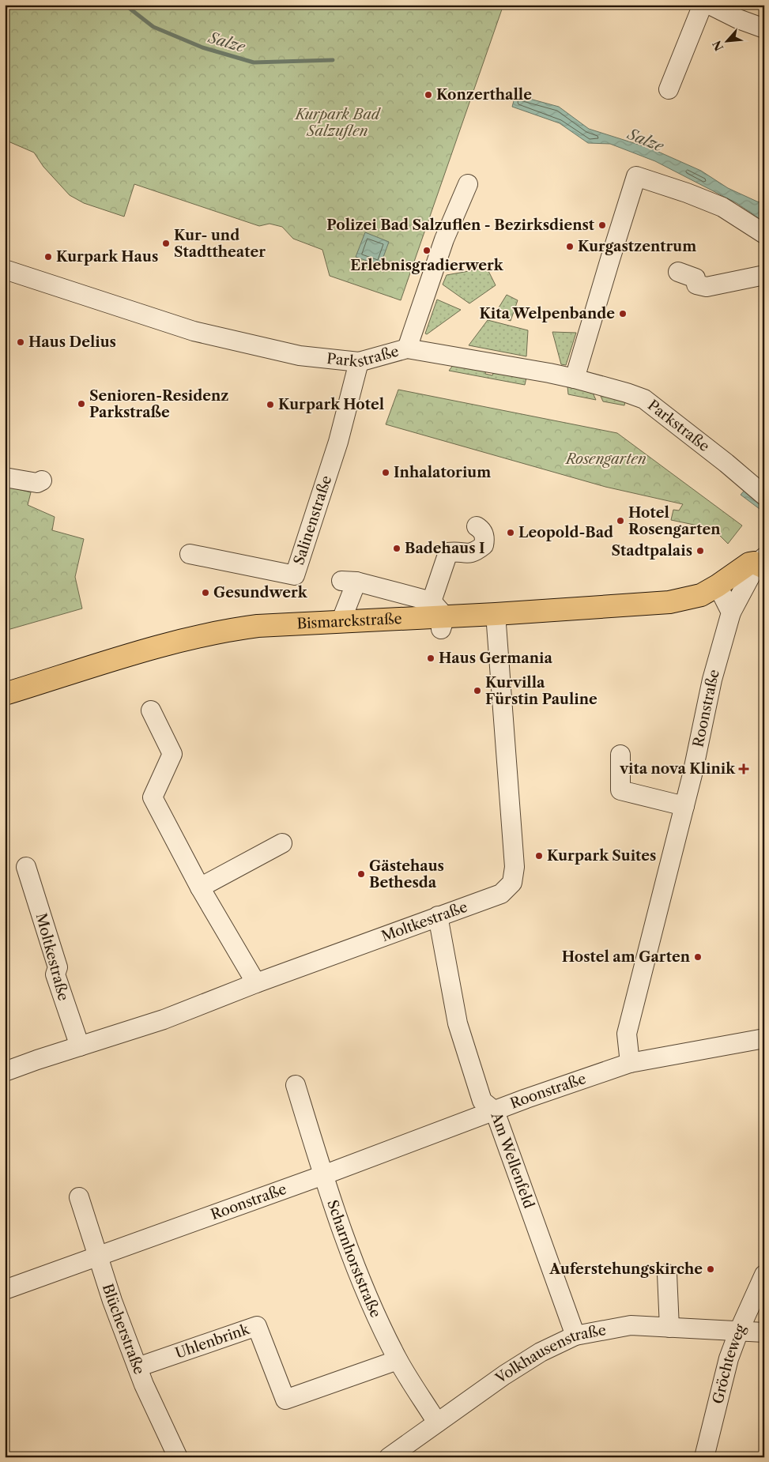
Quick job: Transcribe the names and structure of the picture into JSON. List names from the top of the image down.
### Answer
{
  "streets": {
    "main road": ["Bismarckstraße"],
    "street": [
      "Parkstraße",
      "Salinenstraße",
      "Roonstraße",
      "Moltkestraße",
      "Am Wellenfeld",
      "Scharnhorststraße",
      "Blücherstraße",
      "Uhlenbrink",
      "Volkhausenstraße",
      "Gröchteweg"
    ]
  },
  "crossings": [
    ["Parkstraße", "Salinenstraße"],
    ["Bismarckstraße", "Moltkestraße"],
    ["Roonstraße", "Am Wellenfeld"],
    ["Roonstraße", "Scharnhorststraße"],
    ["Roonstraße", "Blücherstraße"],
    ["Moltkestraße", "Am Wellenfeld"],
    ["Am Wellenfeld", "Volkhausenstraße"],
    ["Scharnhorststraße", "Uhlenbrink"],
    ["Scharnhorststraße", "Volkhausenstraße"],
    ["Blücherstraße", "Uhlenbrink"],
    ["Volkhausenstraße", "Gröchteweg"]
  ],
  "water": ["Salze"],
  "parks": ["Kurpark Bad Salzuflen", "Rosengarten"],
  "places": {
    "other": [
      "Konzerthalle",
      "Polizei Bad Salzuflen - Bezirksdienst",
      "Kur- und Stadttheater",
      "Kurgastzentrum",
      "Erlebnisgradierwerk",
      "Kurpark Haus",
      "Kita Welpenbande",
      "Haus Delius",
      "Senioren-Residenz Parkstraße",
      "Kurpark Hotel",
      "Inhalatorium",
      "Hotel Rosengarten",
      "Leopold-Bad",
      "Badehaus I",
      "Stadtpalais",
      "Gesundwerk",
      "Haus Germania",
      "Kurvilla Fürstin Pauline",
      "Kurpark Suites",
      "Gästehaus Bethesda",
      "Hostel am Garten",
      "Auferstehungskirche"
    ],
    "health": ["vita nova Klinik"]
  },
  "north": "bottom left"
}
